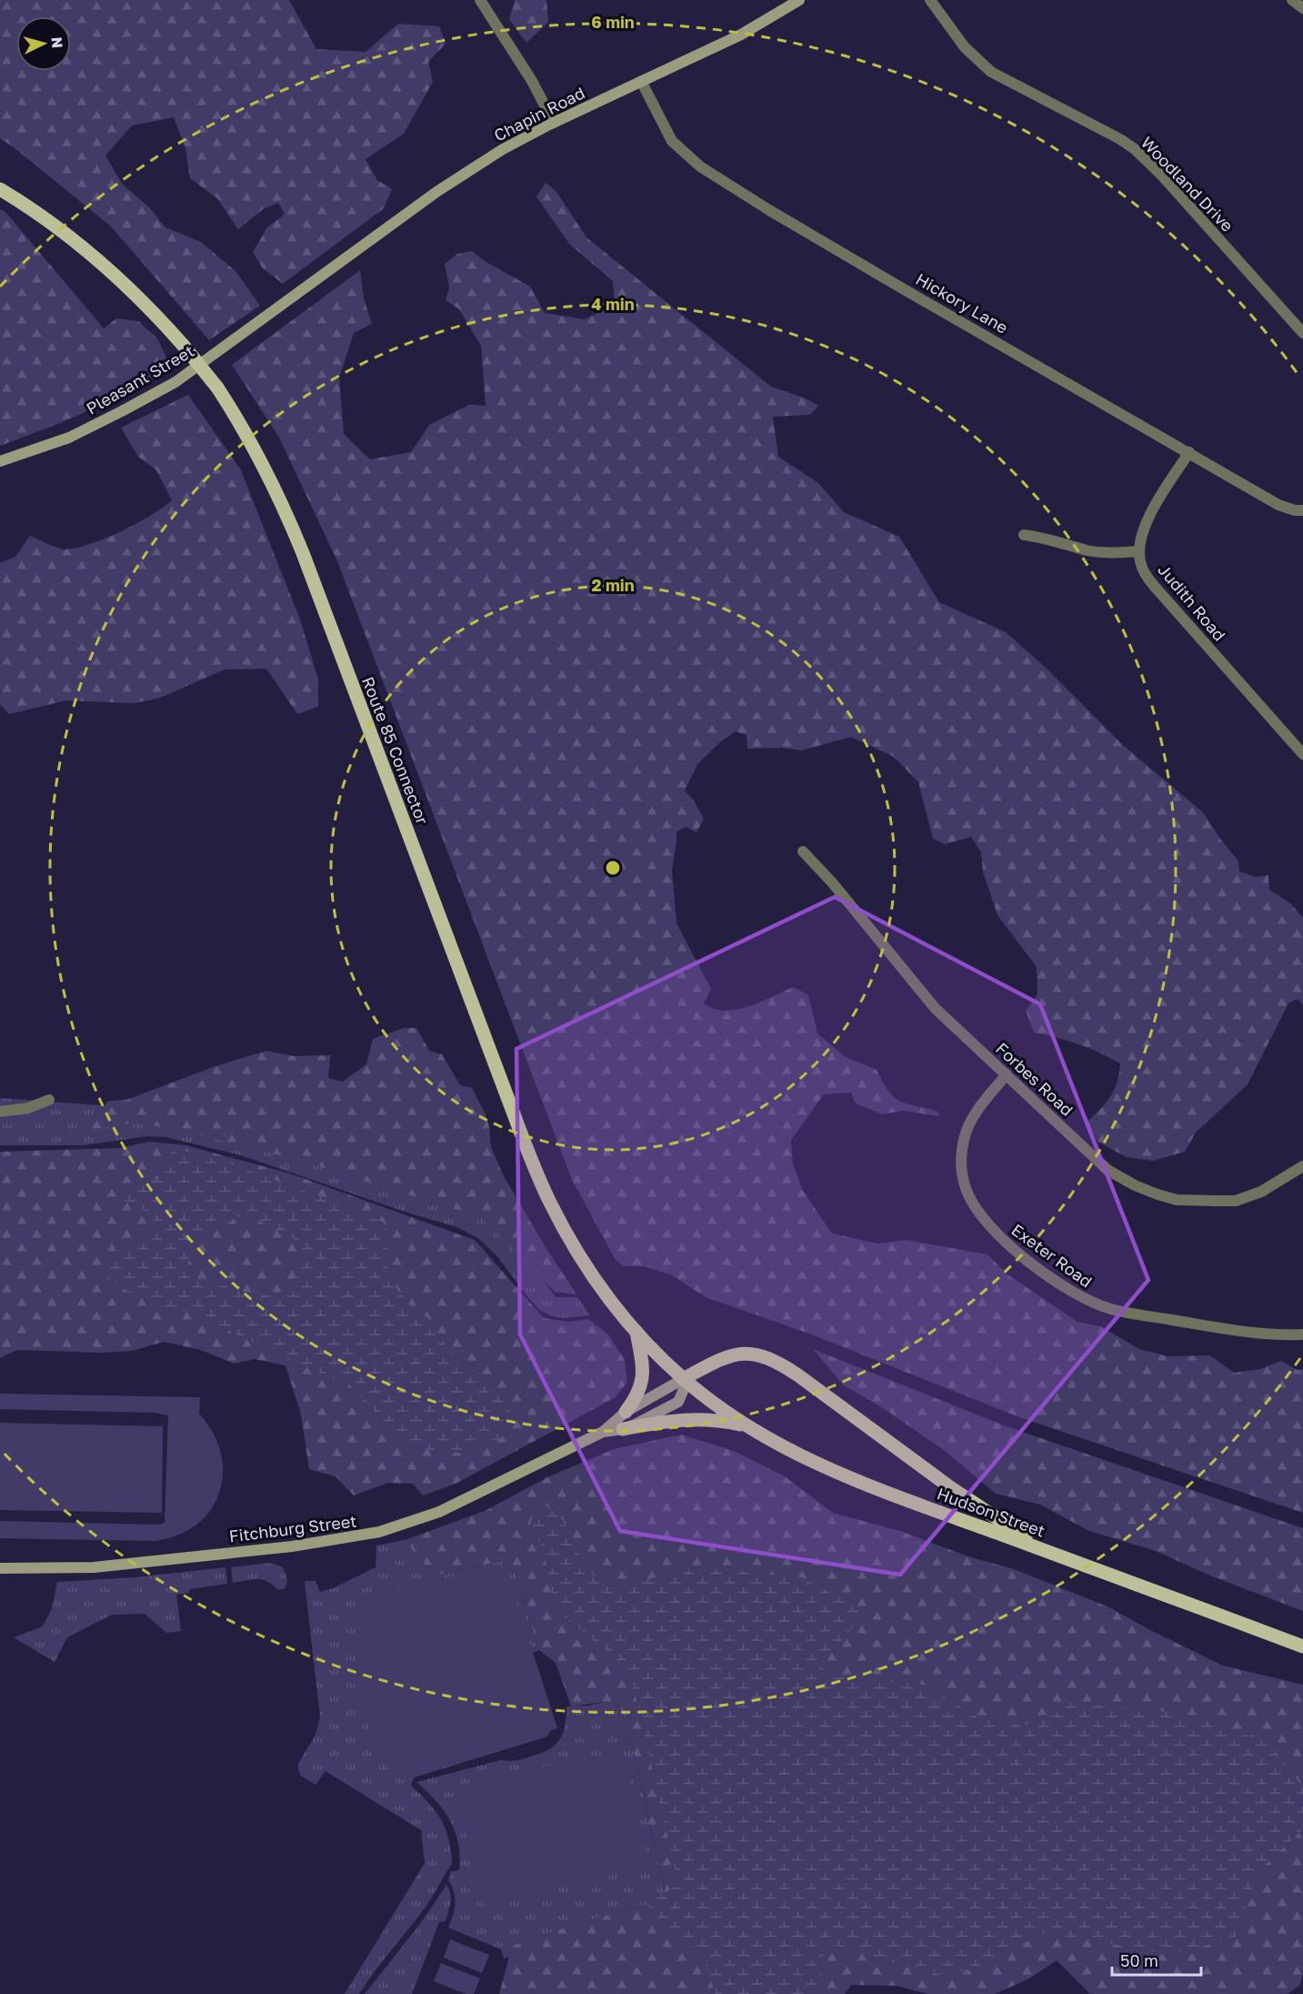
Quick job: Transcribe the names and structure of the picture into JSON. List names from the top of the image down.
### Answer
{
  "streets": {
    "main road": ["Route 85 Connector", "Hudson Street"],
    "street": [
      "Chapin Road",
      "Woodland Drive",
      "Hickory Lane",
      "Pleasant Street",
      "Judith Road",
      "Forbes Road",
      "Exeter Road",
      "Fitchburg Street"
    ]
  },
  "crossings": [
    ["Chapin Road", "Hickory Lane"],
    ["Chapin Road", "Pleasant Street"],
    ["Route 85 Connector", "Hudson Street"],
    ["Forbes Road", "Exeter Road"]
  ],
  "scale_bar": "50 m",
  "north": "right",
  "rings": ["6 min", "4 min", "2 min"]
}
